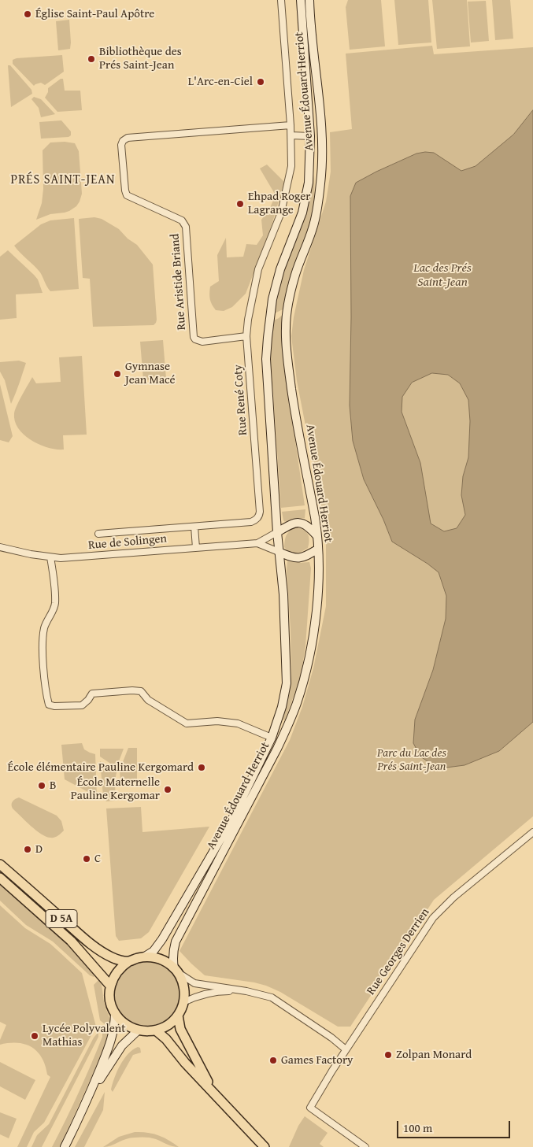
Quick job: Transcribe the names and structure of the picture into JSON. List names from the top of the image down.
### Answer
{
  "streets": {
    "main road": ["Avenue Édouard Herriot", "D 5A"],
    "street": [
      "Rue Aristide Briand",
      "Rue René Coty",
      "Rue de Solingen",
      "Rue Georges Derrien"
    ]
  },
  "crossings": [
    ["Avenue Édouard Herriot", "Rue de Solingen"],
    ["Avenue Édouard Herriot", "D 5A"],
    ["Rue Aristide Briand", "Rue René Coty"]
  ],
  "districts": ["PRÉS SAINT-JEAN"],
  "water": ["Lac des Prés Saint-Jean"],
  "parks": ["Parc du Lac des Prés Saint-Jean"],
  "places": [
    "Église Saint-Paul Apôtre",
    "Bibliothèque des Prés Saint-Jean",
    "L'Arc-en-Ciel",
    "Ehpad Roger Lagrange",
    "Gymnase Jean Macé",
    "École élémentaire Pauline Kergomard",
    "B",
    "École Maternelle Pauline Kergomar",
    "D",
    "C",
    "Lycée Polyvalent Mathias",
    "Zolpan Monard",
    "Games Factory"
  ],
  "scale_bar": "100 m"
}
